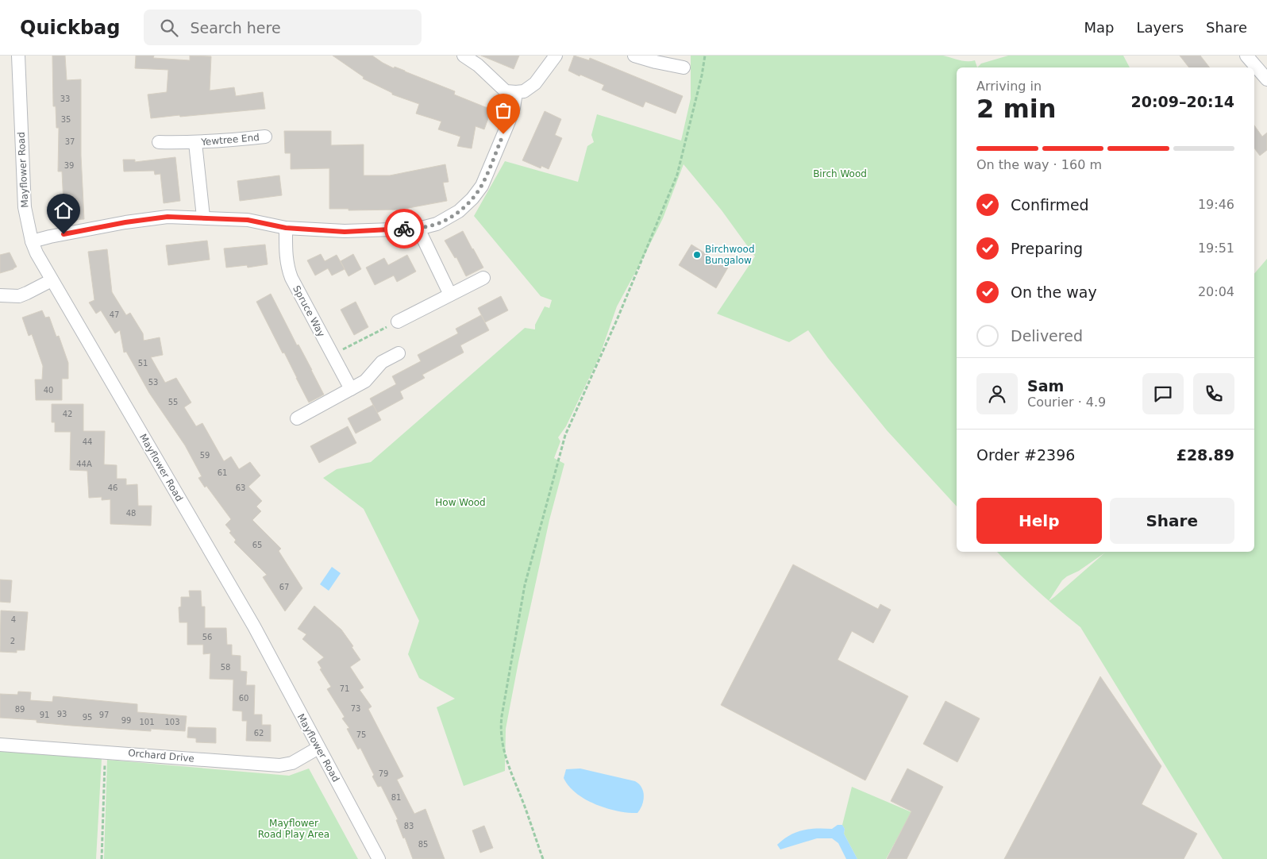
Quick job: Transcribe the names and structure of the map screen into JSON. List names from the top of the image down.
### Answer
{
  "streets": {
    "street": [
      "Yewtree End",
      "Mayflower Road",
      "Spruce Way",
      "Orchard Drive"
    ]
  },
  "crossings": [
    ["Mayflower Road", "Orchard Drive"]
  ],
  "parks": ["Birch Wood", "How Wood", "Mayflower Road Play Area"],
  "places": ["Birchwood Bungalow"],
  "house_numbers": [
    "33",
    "35",
    "37",
    "39",
    "47",
    "51",
    "53",
    "40",
    "55",
    "42",
    "44",
    "59",
    "44A",
    "61",
    "46",
    "63",
    "48",
    "65",
    "67",
    "4",
    "56",
    "2",
    "58",
    "71",
    "60",
    "73",
    "89",
    "93",
    "91",
    "97",
    "95",
    "99",
    "101",
    "103",
    "62",
    "75",
    "79",
    "81",
    "83",
    "85"
  ],
  "page": {
    "header": "Quickbag",
    "search": "Search here",
    "nav": ["Map", "Layers", "Share"],
    "heading": ["2 min", "Arriving in", "20:09–20:14"],
    "panel": [
      "Sam",
      "Courier · 4.9",
      "Order #2396",
      "£28.89"
    ],
    "bar": "On the way · 160 m",
    "list": [
      ["Confirmed", "19:46"],
      ["Preparing", "19:51"],
      ["On the way", "20:04"],
      "Delivered"
    ],
    "buttons": ["Help", "Share"]
  }
}
